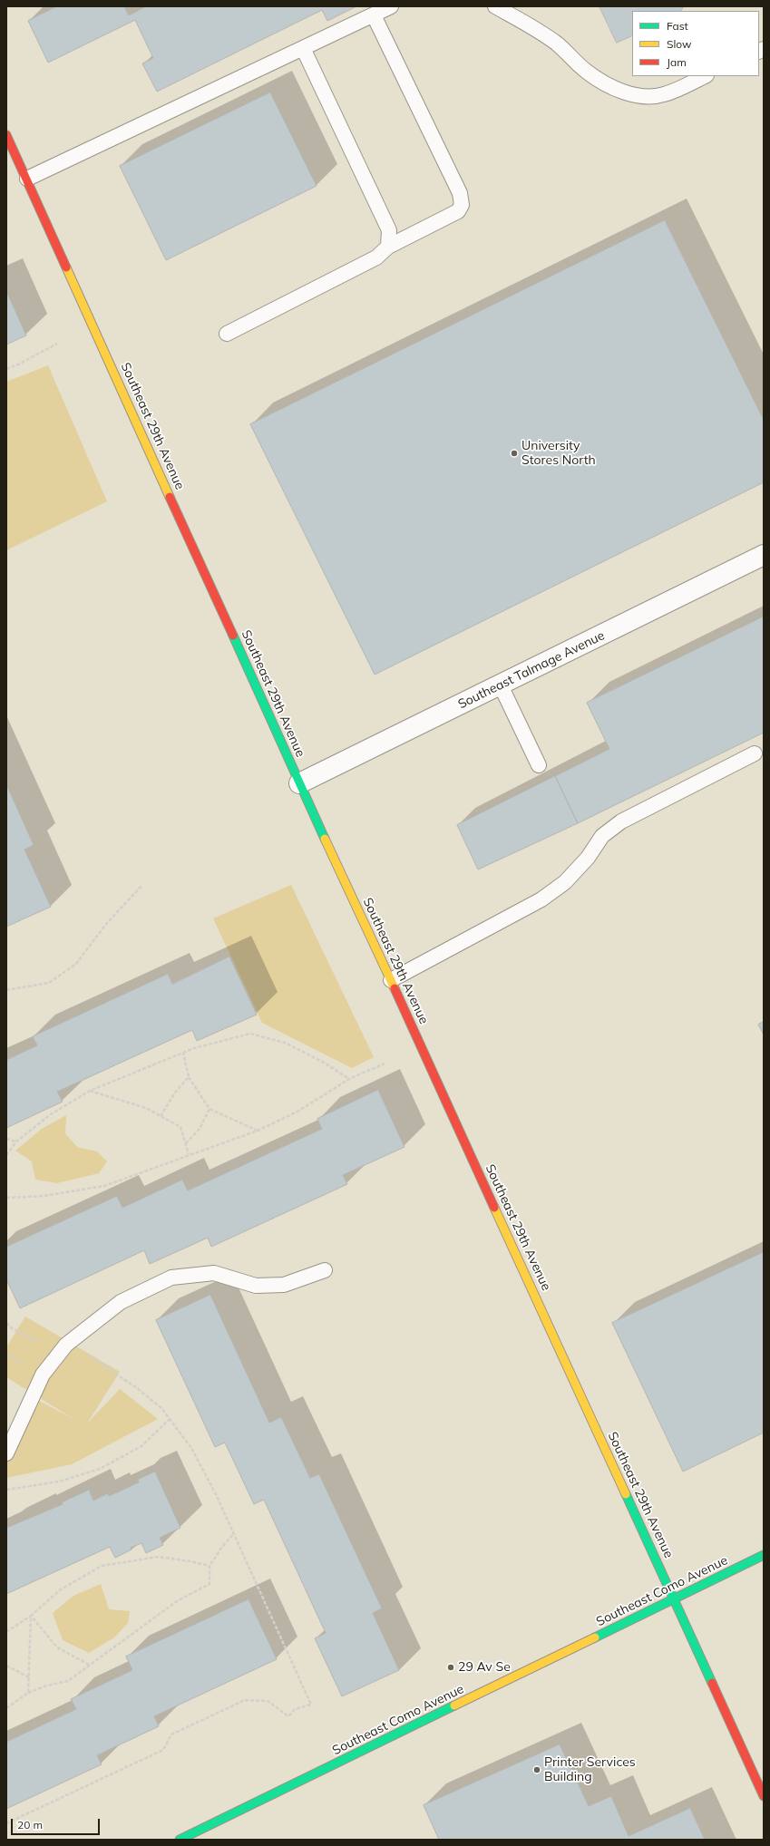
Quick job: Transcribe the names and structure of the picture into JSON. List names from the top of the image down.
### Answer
{
  "streets": {
    "street": ["Southeast 29th Avenue", "Southeast Talmage Avenue", "Southeast Como Avenue"]
  },
  "crossings": [
    ["Southeast 29th Avenue", "Southeast Talmage Avenue"],
    ["Southeast 29th Avenue", "Southeast Como Avenue"]
  ],
  "places": ["University Stores North", "29 Av Se", "Printer Services Building"],
  "legend": ["Fast", "Slow", "Jam"],
  "scale_bar": "20 m"
}
